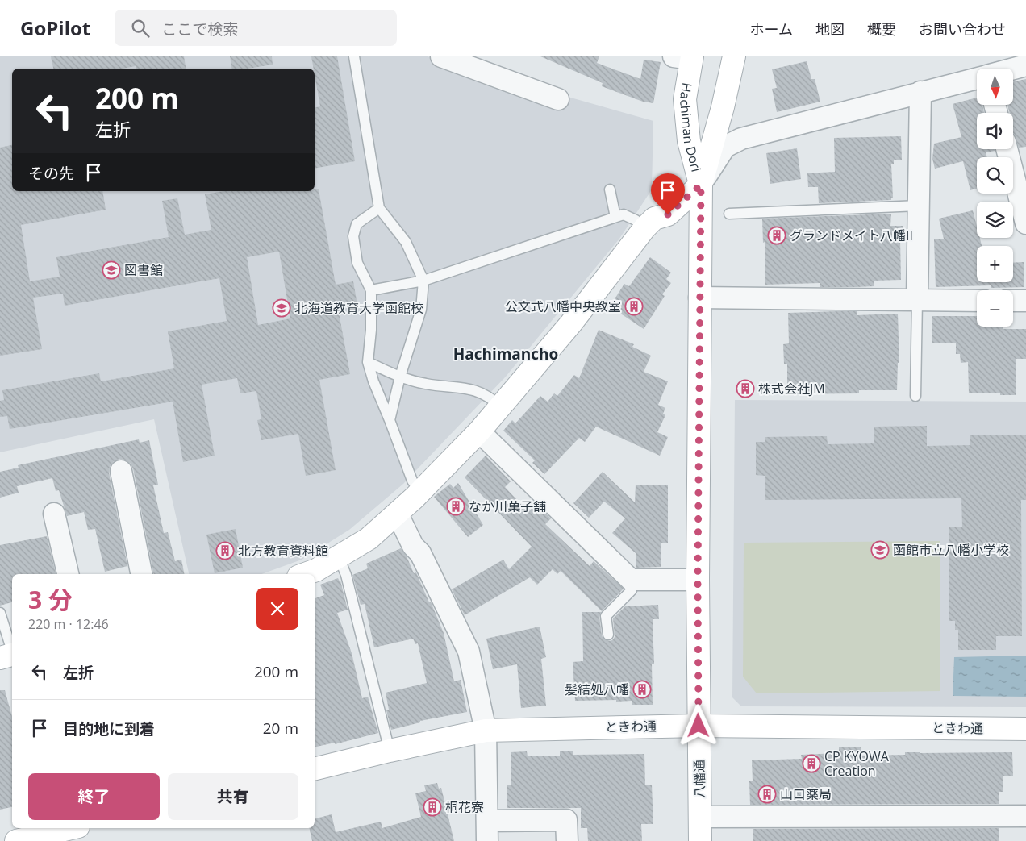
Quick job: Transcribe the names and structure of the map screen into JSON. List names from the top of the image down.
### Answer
{
  "streets": {
    "street": ["Hachiman Dori", "ときわ通", "八幡通"]
  },
  "crossings": [
    ["Hachiman Dori", "八幡通"],
    ["ときわ通", "八幡通"]
  ],
  "districts": ["Hachimancho"],
  "places": {
    "building": [
      "グランドメイト八幡II",
      "公文式八幡中央教室",
      "株式会社JM",
      "なか川菓子舗",
      "北方教育資料館",
      "髪結処八幡",
      "CP KYOWA Creation",
      "山口薬局",
      "桐花寮"
    ],
    "school or university": ["図書館", "北海道教育大学函館校", "函館市立八幡小学校"]
  },
  "north": "bottom",
  "page": {
    "header": "GoPilot",
    "search": "ここで検索",
    "nav": [
      "ホーム",
      "地図",
      "概要",
      "お問い合わせ"
    ],
    "map_buttons": ["+", "−"],
    "turn": ["200 m", "左折"],
    "then": "その先",
    "heading": ["3 分", "220 m · 12:46"],
    "list": [
      {
        "name": "左折",
        "value": "200 m"
      },
      {
        "name": "目的地に到着",
        "value": "20 m"
      }
    ],
    "buttons": ["終了", "共有"]
  }
}
